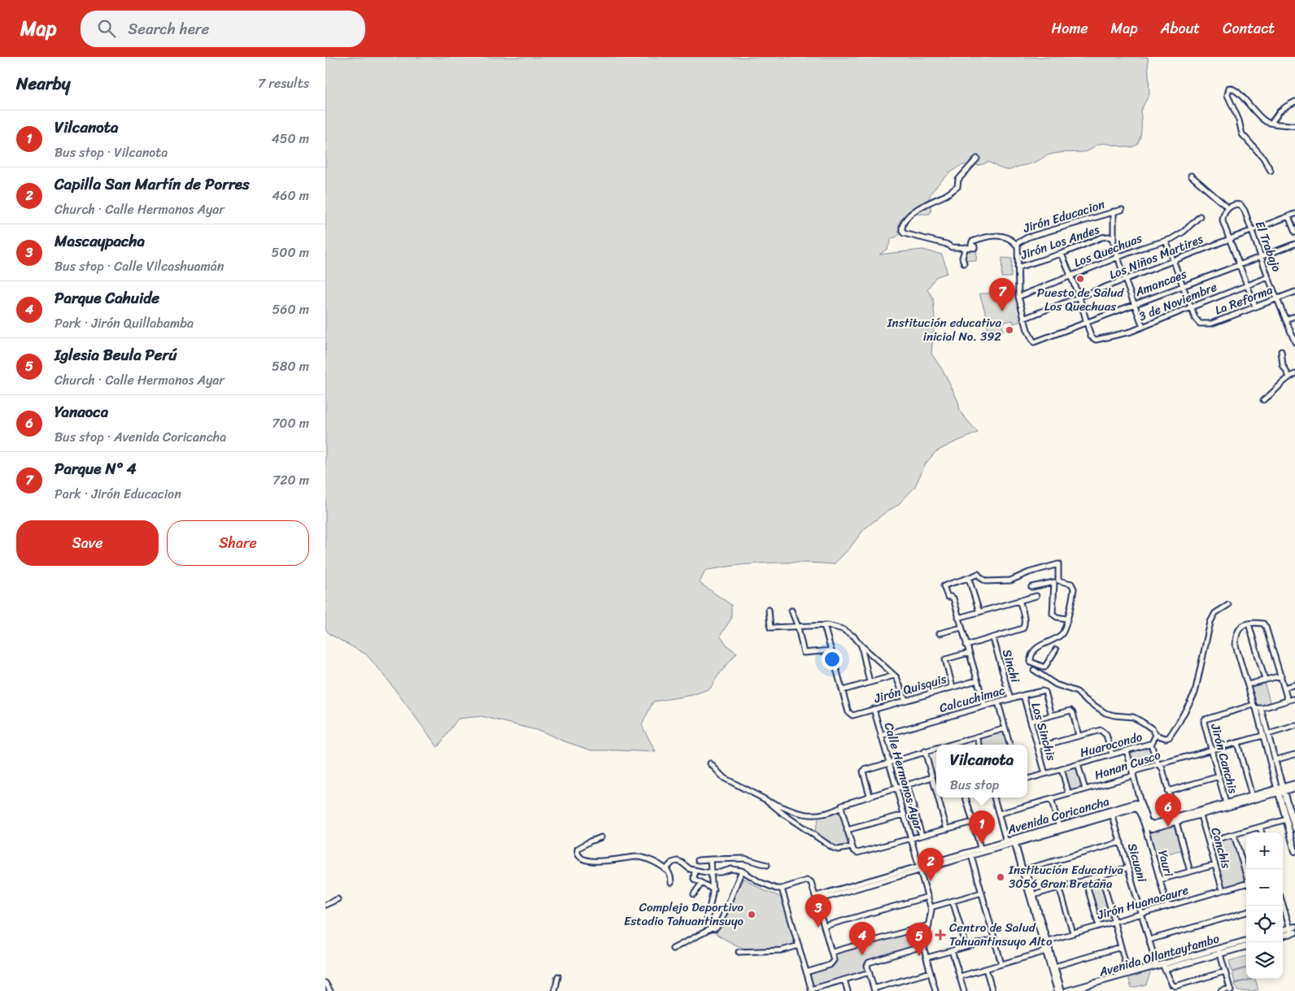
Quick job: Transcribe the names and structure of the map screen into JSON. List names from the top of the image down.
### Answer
{
  "streets": {
    "street": [
      "Jirón Educacion",
      "Jirón Los Andes",
      "El Trabajo",
      "Los Quechuas",
      "Los Niños Martires",
      "Amancaes",
      "La Reforma",
      "3 de Noviembre",
      "Sinchi",
      "Jirón Quisquis",
      "Calcuchimac",
      "Los Sinchis",
      "Huarocondo",
      "Jirón Canchis",
      "Hanan Cusco",
      "Calle Hermanos Ayar",
      "Avenida Coricancha",
      "Canchis",
      "Sicuani",
      "Yauri",
      "Jirón Huanacaure",
      "Avenida Ollantaytambo"
    ]
  },
  "crossings": [
    ["Jirón Educacion", "Jirón Los Andes"],
    ["Jirón Educacion", "Los Quechuas"],
    ["Jirón Educacion", "Los Niños Martires"],
    ["Jirón Educacion", "Amancaes"],
    ["El Trabajo", "Los Niños Martires"],
    ["El Trabajo", "Amancaes"],
    ["El Trabajo", "La Reforma"],
    ["El Trabajo", "3 de Noviembre"],
    ["Amancaes", "3 de Noviembre"],
    ["La Reforma", "3 de Noviembre"],
    ["Sinchi", "Calcuchimac"],
    ["Jirón Quisquis", "Calle Hermanos Ayar"],
    ["Calcuchimac", "Los Sinchis"],
    ["Calcuchimac", "Calle Hermanos Ayar"],
    ["Los Sinchis", "Huarocondo"],
    ["Huarocondo", "Hanan Cusco"],
    ["Jirón Canchis", "Hanan Cusco"],
    ["Calle Hermanos Ayar", "Avenida Coricancha"],
    ["Avenida Coricancha", "Sicuani"],
    ["Avenida Coricancha", "Yauri"],
    ["Canchis", "Jirón Huanacaure"],
    ["Sicuani", "Jirón Huanacaure"],
    ["Sicuani", "Avenida Ollantaytambo"],
    ["Yauri", "Jirón Huanacaure"]
  ],
  "places": {
    "other": [
      "Puesto de Salud Los Quechuas",
      "Institución educativa inicial No. 392",
      "Institución Educativa 3056 Gran Bretaña",
      "Complejo Deportivo Estadio Tahuantinsuyo"
    ],
    "health": ["Centro de Salud Tahuantinsuyo Alto"]
  },
  "page": {
    "header": "Map",
    "search": "Search here",
    "nav": [
      "Home",
      "Map",
      "About",
      "Contact"
    ],
    "heading": ["Nearby", "7 results"],
    "list": [
      {
        "mark": "1",
        "name": "Vilcanota",
        "note": "Bus stop · Vilcanota",
        "value": "450 m"
      },
      {
        "mark": "2",
        "name": "Capilla San Martín de Porres",
        "note": "Church · Calle Hermanos Ayar",
        "value": "460 m"
      },
      {
        "mark": "3",
        "name": "Mascaypacha",
        "note": "Bus stop · Calle Vilcashuamán",
        "value": "500 m"
      },
      {
        "mark": "4",
        "name": "Parque Cahuide",
        "note": "Park · Jirón Quillabamba",
        "value": "560 m"
      },
      {
        "mark": "5",
        "name": "Iglesia Beula Perú",
        "note": "Church · Calle Hermanos Ayar",
        "value": "580 m"
      },
      {
        "mark": "6",
        "name": "Yanaoca",
        "note": "Bus stop · Avenida Coricancha",
        "value": "700 m"
      },
      {
        "mark": "7",
        "name": "Parque N° 4",
        "note": "Park · Jirón Educacion",
        "value": "720 m"
      }
    ],
    "pins": [
      "7",
      "6",
      "1",
      "2",
      "3",
      "4",
      "5"
    ],
    "buttons": ["Save", "Share"],
    "popup": ["Vilcanota", "Bus stop"],
    "map_buttons": ["+", "−"]
  }
}
